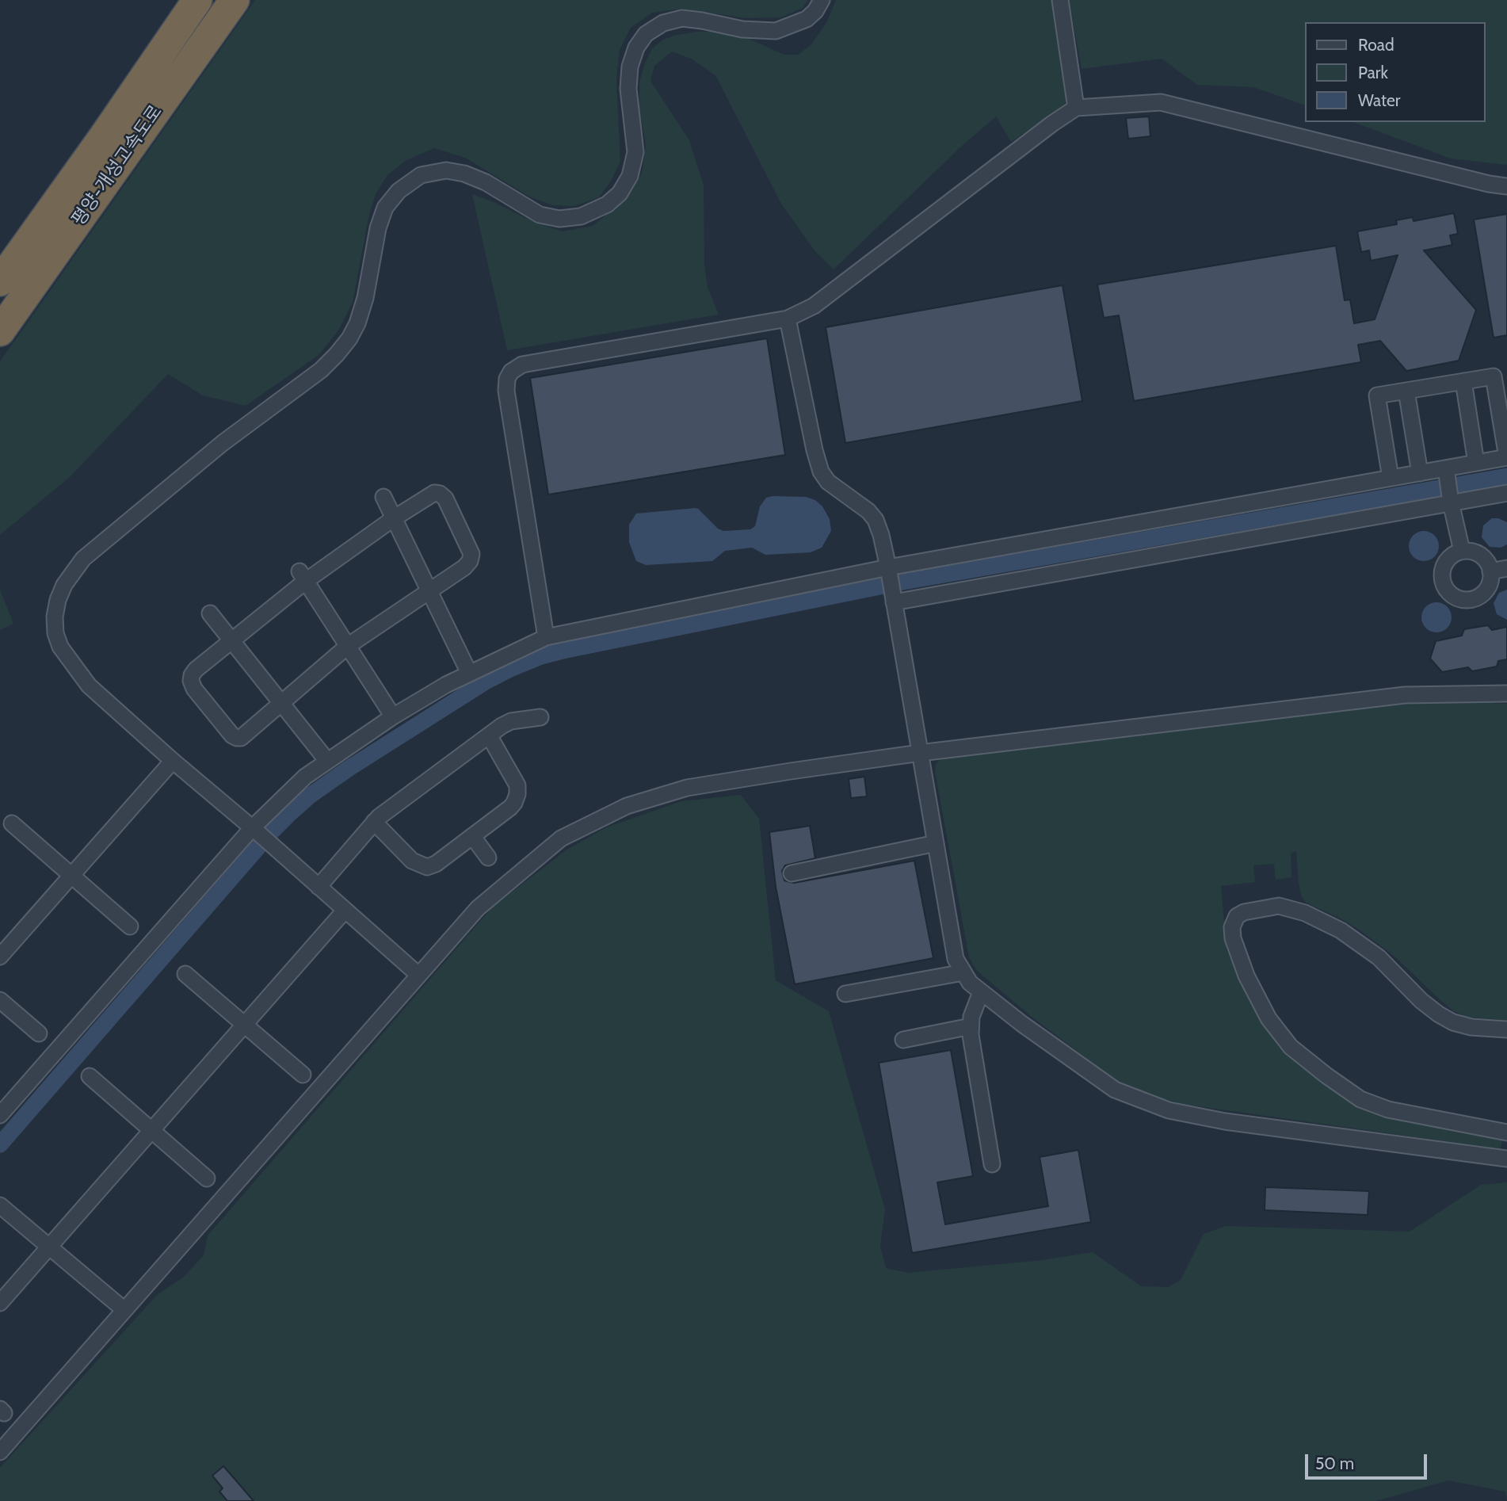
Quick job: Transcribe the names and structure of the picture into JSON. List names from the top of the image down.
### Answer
{
  "streets": {
    "highway": ["평양-개성고속도로"]
  },
  "legend": ["Road", "Park", "Water"],
  "scale_bar": "50 m"
}
